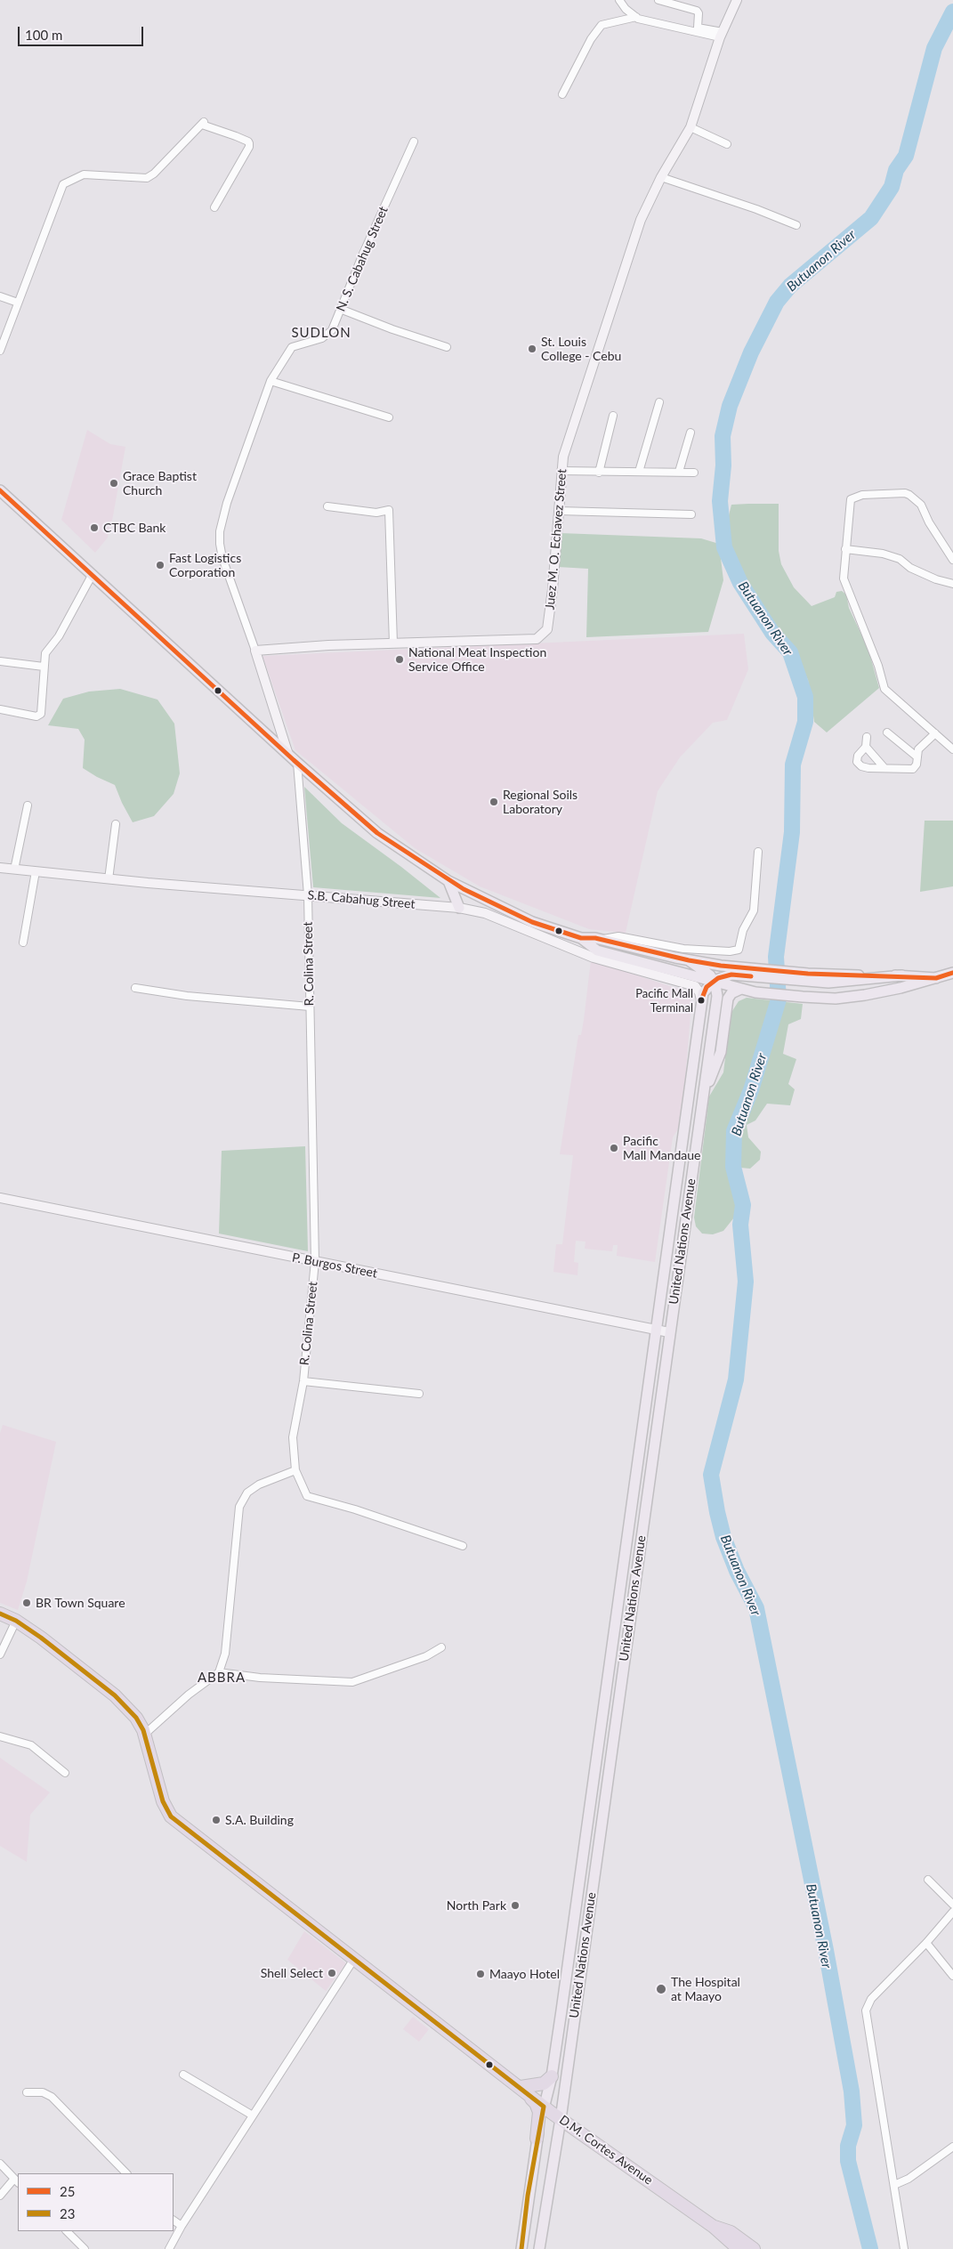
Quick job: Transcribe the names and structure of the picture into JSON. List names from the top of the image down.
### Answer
{
  "streets": {
    "highway": ["D.M. Cortes Avenue"],
    "main road": ["United Nations Avenue"],
    "street": [
      "N. S. Cabahug Street",
      "Juez M. O. Echavez Street",
      "S.B. Cabahug Street",
      "R. Colina Street",
      "P. Burgos Street"
    ]
  },
  "crossings": [
    ["N. S. Cabahug Street", "Juez M. O. Echavez Street"],
    ["S.B. Cabahug Street", "R. Colina Street"],
    ["S.B. Cabahug Street", "United Nations Avenue"],
    ["R. Colina Street", "P. Burgos Street"],
    ["United Nations Avenue", "P. Burgos Street"],
    ["United Nations Avenue", "D.M. Cortes Avenue"]
  ],
  "districts": ["SUDLON", "ABBRA"],
  "water": ["Butuanon River"],
  "places": [
    "St. Louis College - Cebu",
    "Grace Baptist Church",
    "CTBC Bank",
    "Fast Logistics Corporation",
    "National Meat Inspection Service Office",
    "Regional Soils Laboratory",
    "Pacific Mall Terminal",
    "Pacific Mall Mandaue",
    "BR Town Square",
    "S.A. Building",
    "North Park",
    "Shell Select",
    "Maayo Hotel",
    "The Hospital at Maayo"
  ],
  "lines": ["transit line 25", "transit line 23"],
  "legend": ["25", "23"],
  "scale_bar": "100 m"
}
